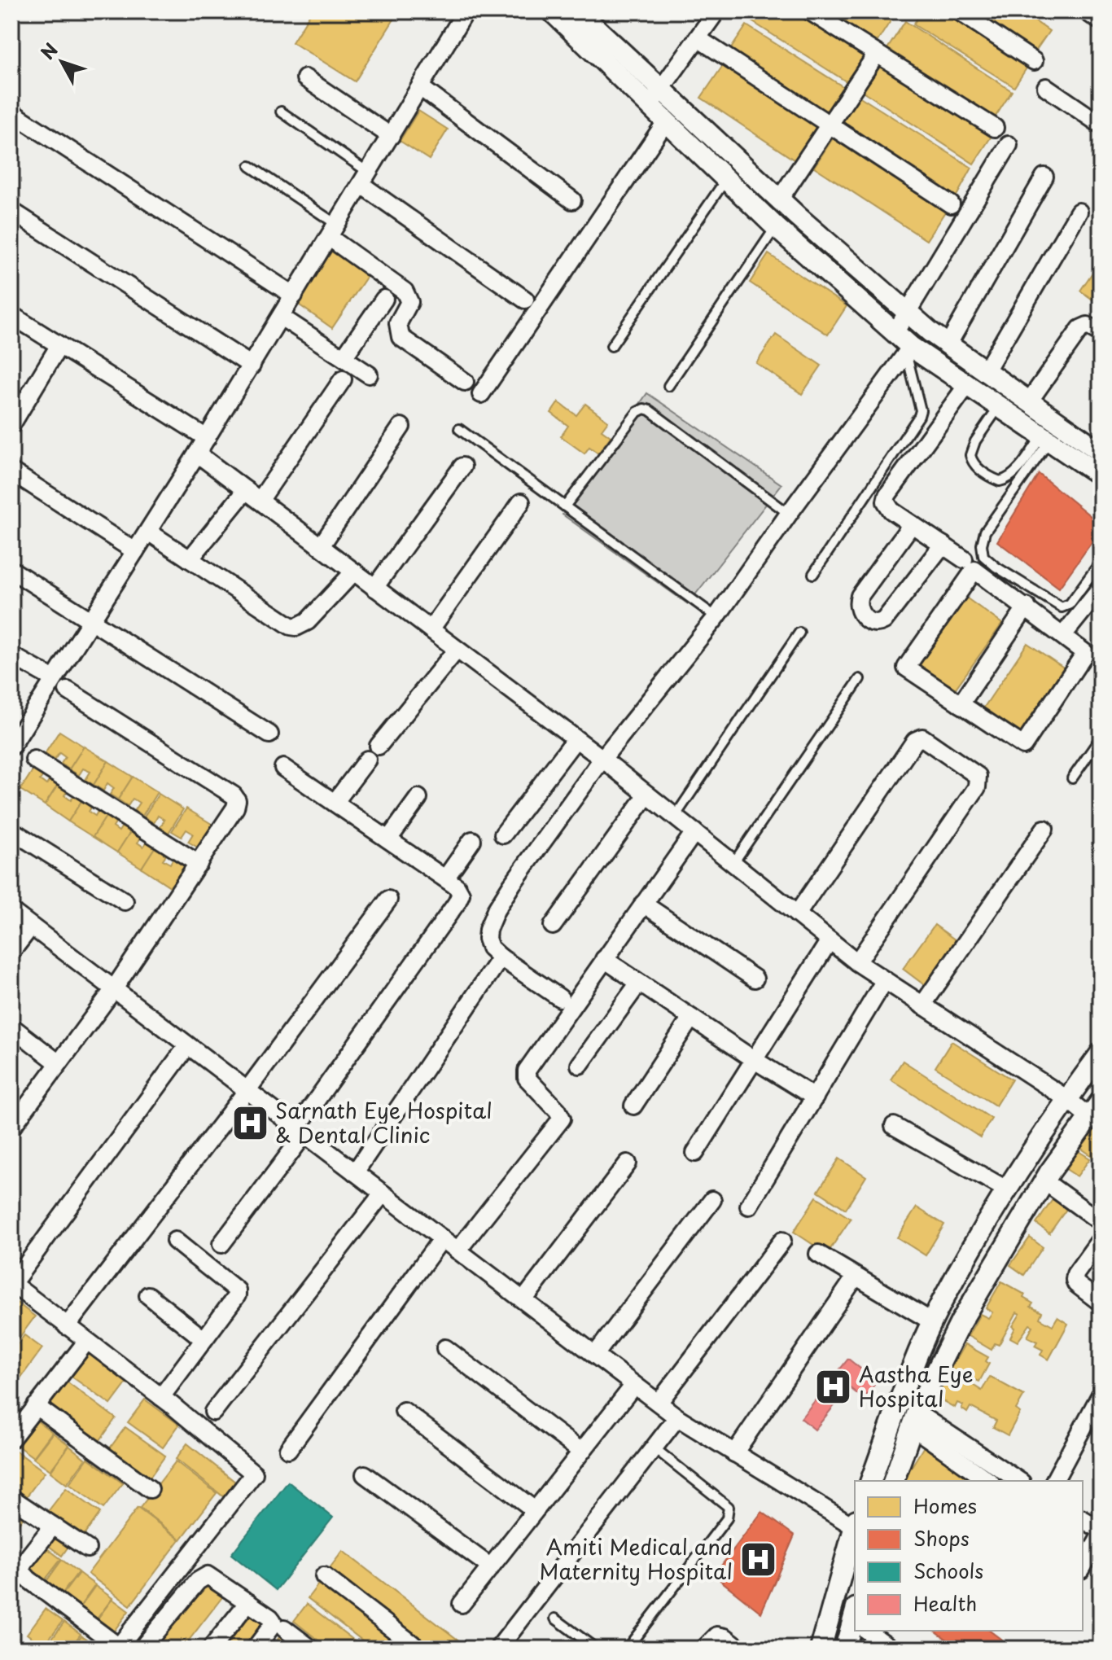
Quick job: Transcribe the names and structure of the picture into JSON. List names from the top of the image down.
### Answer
{
  "places": {
    "hospital": ["Sarnath Eye Hospital & Dental Clinic", "Aastha Eye Hospital", "Amiti Medical and Maternity Hospital"]
  },
  "legend": [
    "Homes",
    "Shops",
    "Schools",
    "Health"
  ],
  "north": "top left"
}
